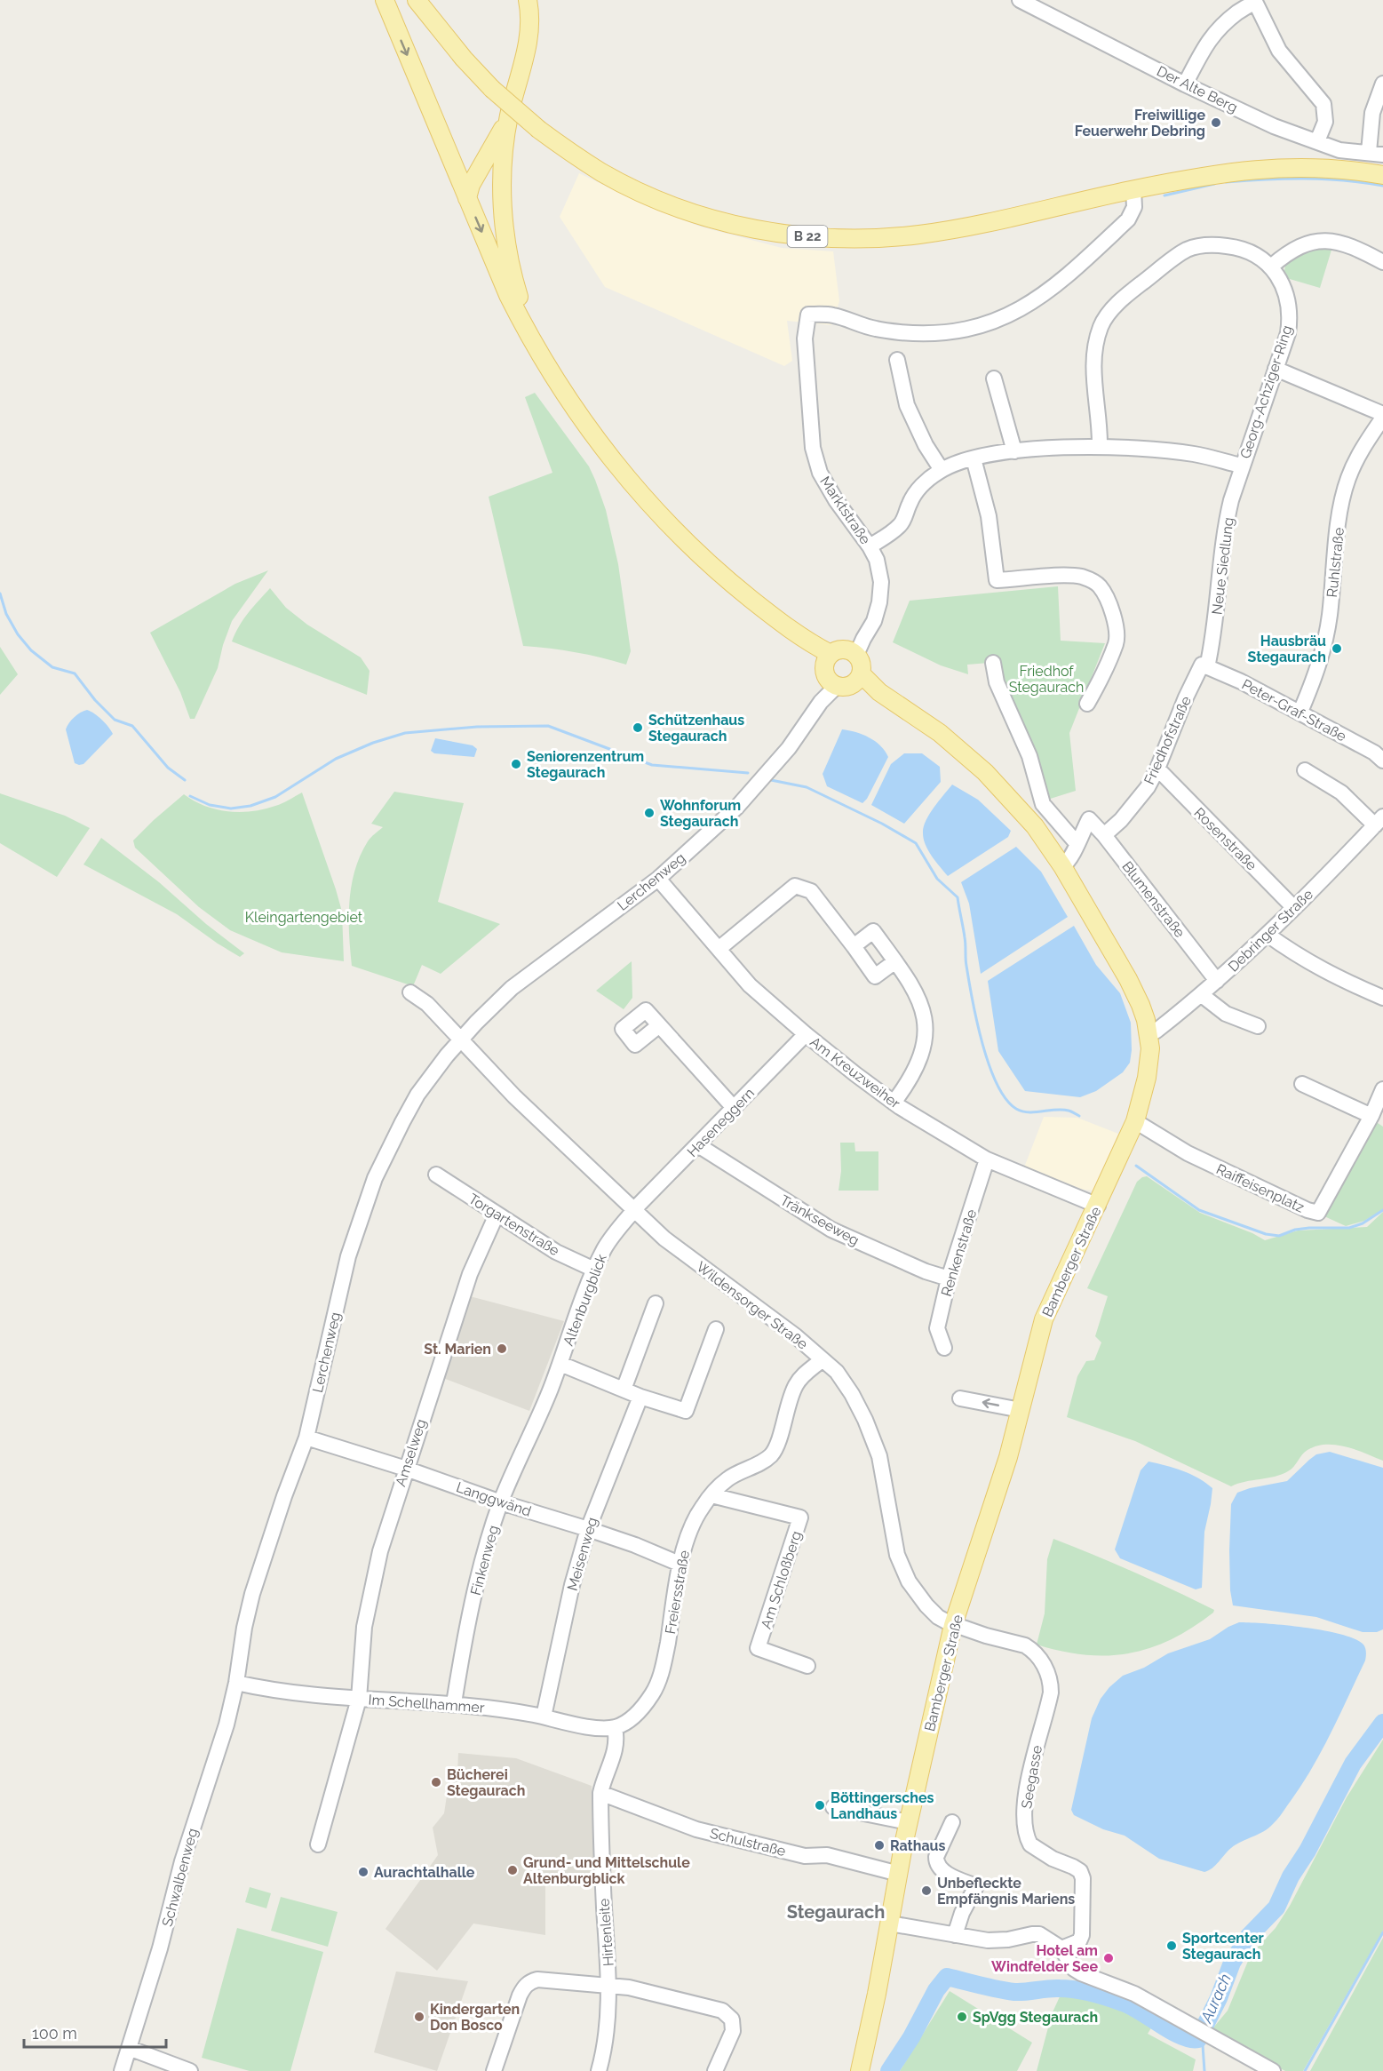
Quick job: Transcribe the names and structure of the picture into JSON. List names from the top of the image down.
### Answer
{
  "streets": {
    "main road": ["B 22", "Bamberger Straße"],
    "street": [
      "Der Alte Berg",
      "Georg-Achziger-Ring",
      "Marktstraße",
      "Ruhlstraße",
      "Neue Siedlung",
      "Peter-Graf-Straße",
      "Friedhofstraße",
      "Rosenstraße",
      "Lerchenweg",
      "Blumenstraße",
      "Debringer Straße",
      "Am Kreuzweiher",
      "Haseneggern",
      "Raiffeisenplatz",
      "Tränkseeweg",
      "Torgartenstraße",
      "Renkenstraße",
      "Altenburgblick",
      "Wildensorger Straße",
      "Amselweg",
      "Langgwänd",
      "Meisenweg",
      "Finkenweg",
      "Am Schloßberg",
      "Freiersstraße",
      "Im Schellhammer",
      "Seegasse",
      "Schulstraße",
      "Schwalbenweg",
      "Hirtenleite"
    ]
  },
  "crossings": [
    ["B 22", "Marktstraße"],
    ["Georg-Achziger-Ring", "Neue Siedlung"],
    ["Ruhlstraße", "Peter-Graf-Straße"],
    ["Neue Siedlung", "Peter-Graf-Straße"],
    ["Neue Siedlung", "Friedhofstraße"],
    ["Peter-Graf-Straße", "Friedhofstraße"],
    ["Friedhofstraße", "Rosenstraße"],
    ["Friedhofstraße", "Blumenstraße"],
    ["Rosenstraße", "Debringer Straße"],
    ["Lerchenweg", "Am Kreuzweiher"],
    ["Lerchenweg", "Bamberger Straße"],
    ["Lerchenweg", "Wildensorger Straße"],
    ["Lerchenweg", "Langgwänd"],
    ["Lerchenweg", "Im Schellhammer"],
    ["Lerchenweg", "Schwalbenweg"],
    ["Blumenstraße", "Debringer Straße"],
    ["Debringer Straße", "Bamberger Straße"],
    ["Am Kreuzweiher", "Haseneggern"],
    ["Am Kreuzweiher", "Renkenstraße"],
    ["Am Kreuzweiher", "Bamberger Straße"],
    ["Haseneggern", "Tränkseeweg"],
    ["Haseneggern", "Altenburgblick"],
    ["Haseneggern", "Wildensorger Straße"],
    ["Raiffeisenplatz", "Bamberger Straße"],
    ["Tränkseeweg", "Renkenstraße"],
    ["Torgartenstraße", "Altenburgblick"],
    ["Torgartenstraße", "Amselweg"],
    ["Bamberger Straße", "Wildensorger Straße"],
    ["Bamberger Straße", "Seegasse"],
    ["Bamberger Straße", "Schulstraße"],
    ["Altenburgblick", "Wildensorger Straße"],
    ["Altenburgblick", "Meisenweg"],
    ["Altenburgblick", "Finkenweg"],
    ["Wildensorger Straße", "Freiersstraße"],
    ["Wildensorger Straße", "Seegasse"],
    ["Amselweg", "Langgwänd"],
    ["Amselweg", "Im Schellhammer"],
    ["Langgwänd", "Meisenweg"],
    ["Langgwänd", "Finkenweg"],
    ["Langgwänd", "Freiersstraße"],
    ["Meisenweg", "Im Schellhammer"],
    ["Finkenweg", "Im Schellhammer"],
    ["Am Schloßberg", "Freiersstraße"],
    ["Freiersstraße", "Im Schellhammer"],
    ["Im Schellhammer", "Schwalbenweg"],
    ["Schulstraße", "Hirtenleite"]
  ],
  "districts": ["Stegaurach"],
  "water": ["Aurach"],
  "parks": ["Friedhof Stegaurach", "Kleingartengebiet"],
  "places": [
    "Freiwillige Feuerwehr Debring",
    "Hausbräu Stegaurach",
    "Schützenhaus Stegaurach",
    "Seniorenzentrum Stegaurach",
    "Wohnforum Stegaurach",
    "St. Marien",
    "Bücherei Stegaurach",
    "Böttingersches Landhaus",
    "Rathaus",
    "Grund- und Mittelschule Altenburgblick",
    "Aurachtalhalle",
    "Unbefleckte Empfängnis Mariens",
    "Sportcenter Stegaurach",
    "Hotel am Windfelder See",
    "Kindergarten Don Bosco",
    "SpVgg Stegaurach"
  ],
  "scale_bar": "100 m"
}
